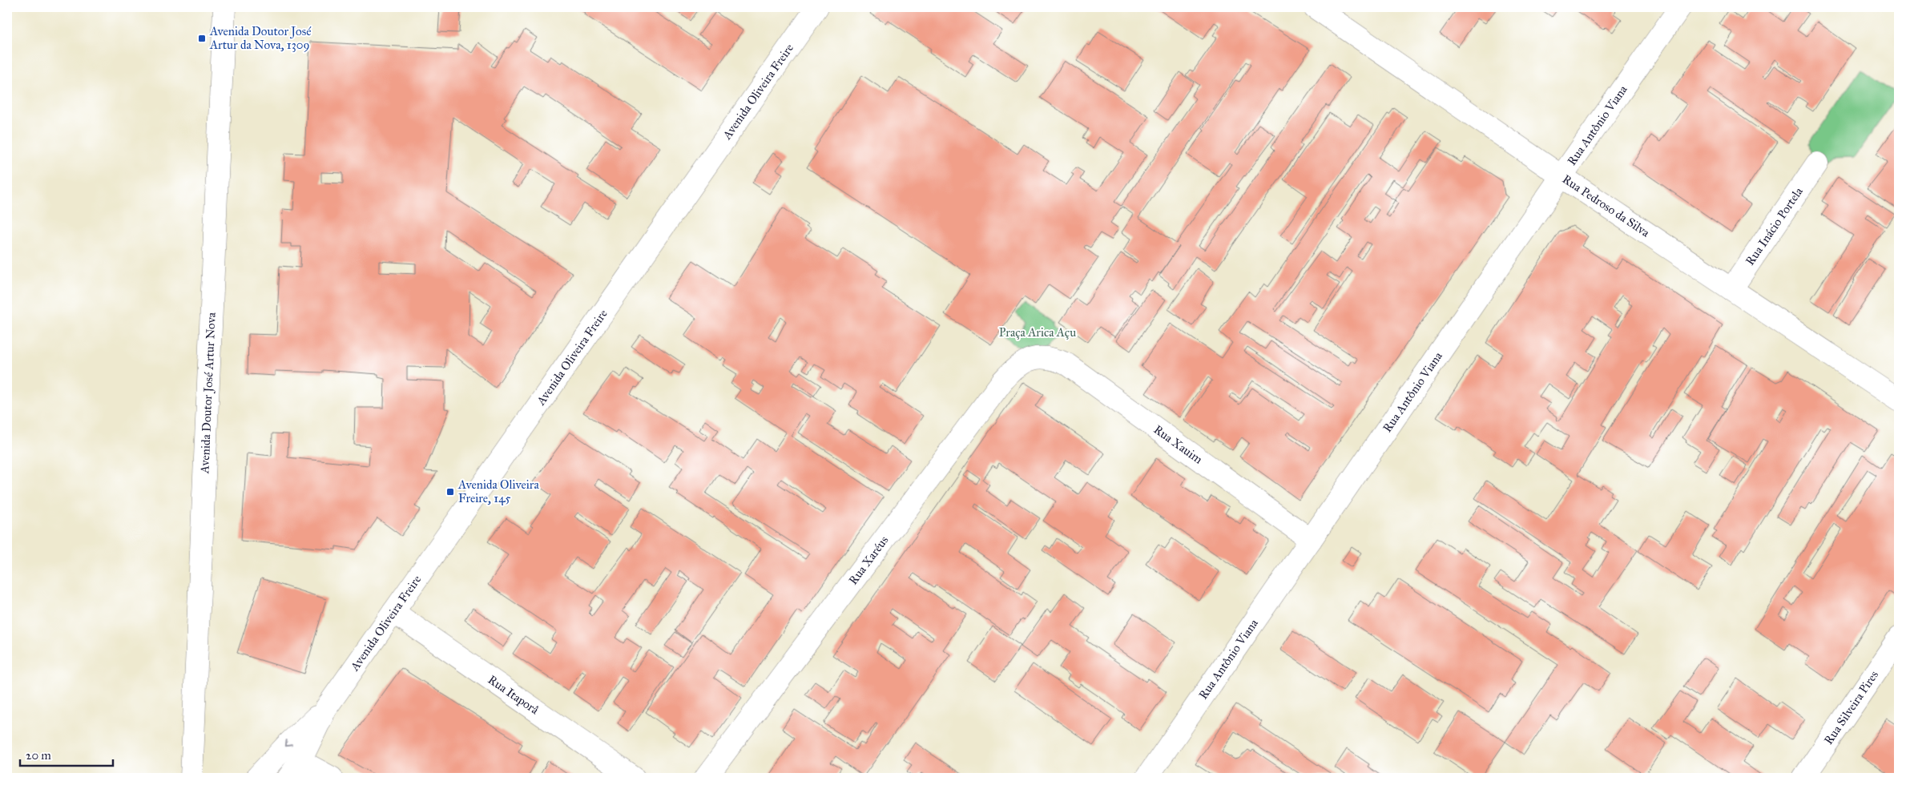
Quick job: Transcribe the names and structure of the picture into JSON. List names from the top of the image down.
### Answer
{
  "streets": {
    "street": [
      "Avenida Oliveira Freire",
      "Rua Antônio Viana",
      "Rua Pedroso da Silva",
      "Rua Inácio Portela",
      "Avenida Doutor José Artur Nova",
      "Rua Xauim",
      "Rua Xaréus",
      "Rua Itaporâ",
      "Rua Silveira Pires"
    ]
  },
  "crossings": [
    ["Avenida Oliveira Freire", "Rua Itaporâ"],
    ["Rua Antônio Viana", "Rua Pedroso da Silva"],
    ["Rua Antônio Viana", "Rua Xauim"],
    ["Rua Pedroso da Silva", "Rua Inácio Portela"],
    ["Rua Xauim", "Rua Xaréus"]
  ],
  "parks": ["Praça Arica Açu"],
  "places": {
    "transit": ["Avenida Doutor José Artur da Nova, 1309", "Avenida Oliveira Freire, 145"]
  },
  "scale_bar": "20 m"
}
